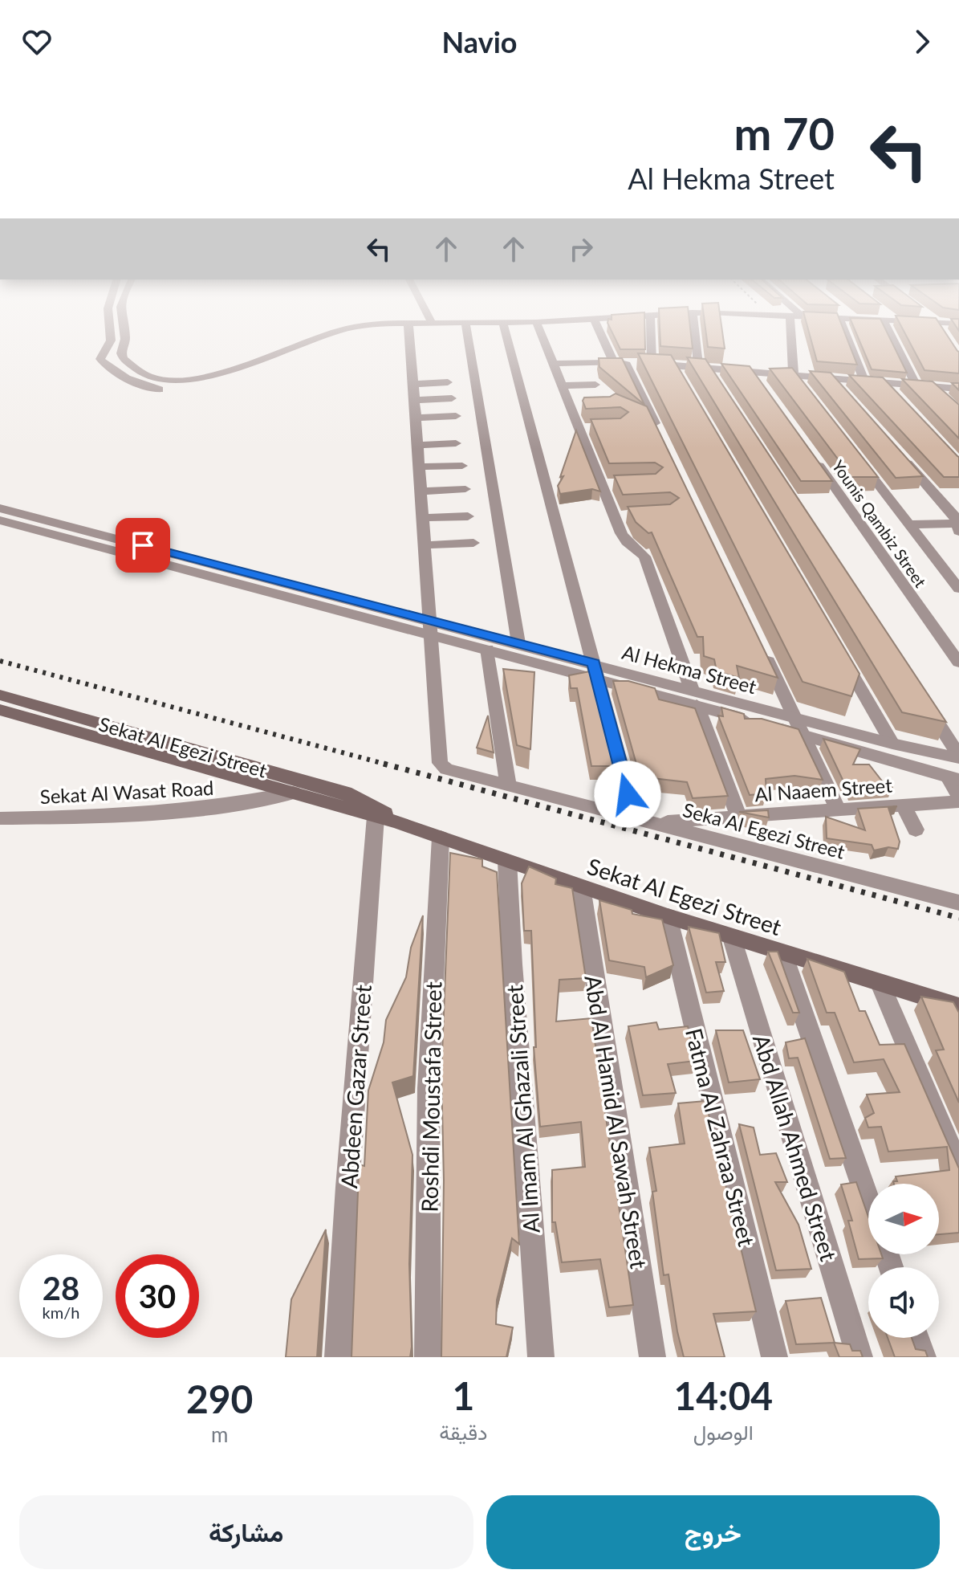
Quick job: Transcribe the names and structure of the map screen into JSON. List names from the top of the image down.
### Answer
{
  "streets": {
    "main road": ["Sekat Al Egezi Street"],
    "street": [
      "Younis Qambiz Street",
      "Al Hekma Street",
      "Al Naaem Street",
      "Sekat Al Wasat Road",
      "Seka Al Egezi Street",
      "Abdeen Gazar Street",
      "Roshdi Moustafa Street",
      "Al Imam Al Ghazali Street",
      "Abd Al Hamid Al Sawah Street",
      "Fatma Al Zahraa Street",
      "Abd Allah Ahmed Street"
    ]
  },
  "crossings": [
    ["Al Hekma Street", "Seka Al Egezi Street"],
    ["Sekat Al Egezi Street", "Sekat Al Wasat Road"],
    ["Sekat Al Egezi Street", "Abdeen Gazar Street"],
    ["Sekat Al Egezi Street", "Roshdi Moustafa Street"],
    ["Sekat Al Egezi Street", "Al Imam Al Ghazali Street"],
    ["Sekat Al Egezi Street", "Abd Al Hamid Al Sawah Street"],
    ["Sekat Al Egezi Street", "Fatma Al Zahraa Street"],
    ["Sekat Al Egezi Street", "Abd Allah Ahmed Street"],
    ["Al Naaem Street", "Seka Al Egezi Street"]
  ],
  "north": "right",
  "page": {
    "header": "Navio",
    "turn": ["70 m", "Al Hekma Street"],
    "speed": "28 km/h",
    "limit": "30",
    "eta": [
      "14:04",
      "الوصول",
      "1",
      "دقيقة",
      "290",
      "m"
    ],
    "buttons": ["خروج", "مشاركة"]
  }
}
